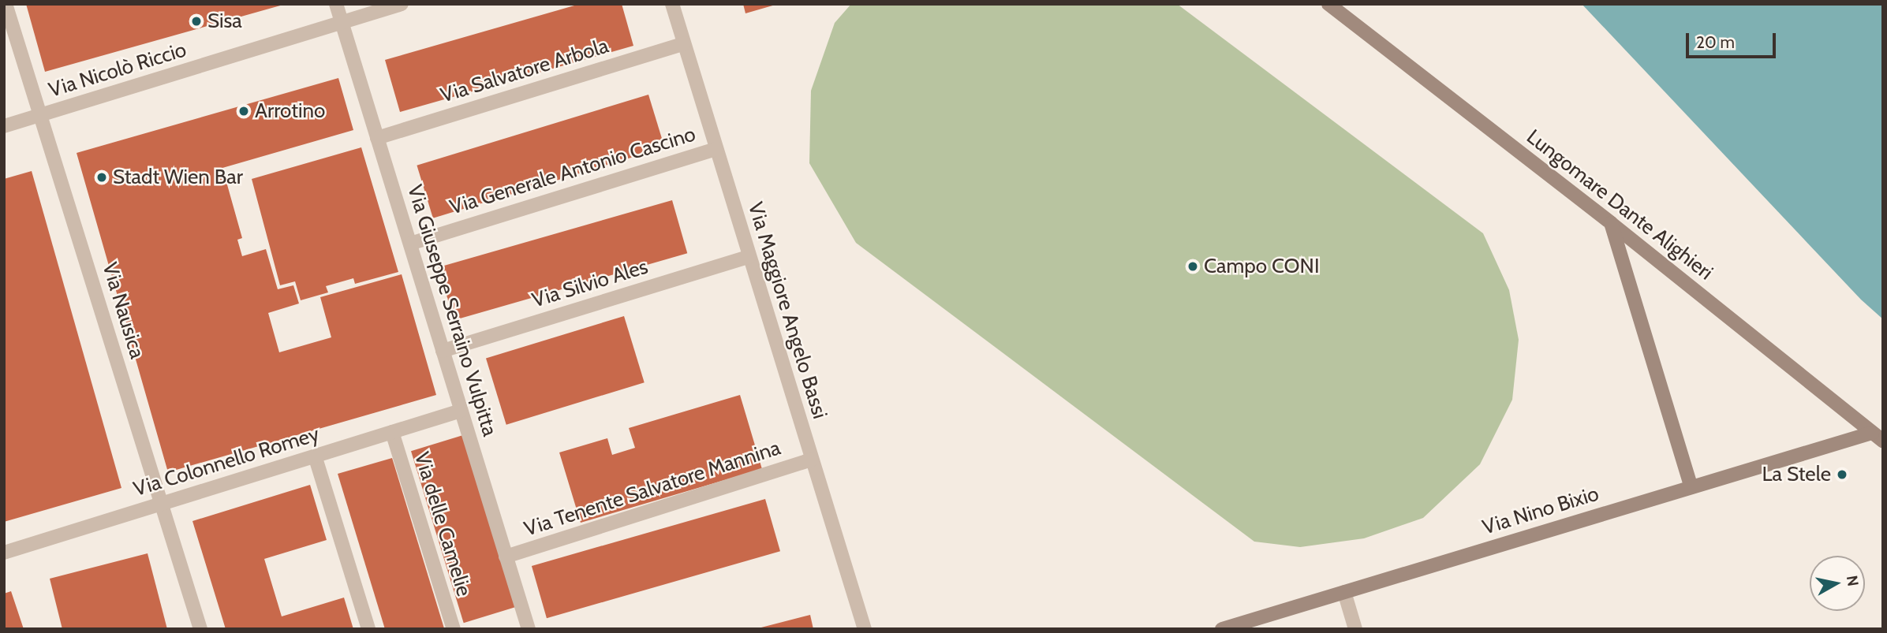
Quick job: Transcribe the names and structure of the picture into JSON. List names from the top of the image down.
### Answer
{
  "streets": {
    "street": [
      "Via Nicolò Riccio",
      "Via Salvatore Arbola",
      "Via Generale Antonio Cascino",
      "Lungomare Dante Alighieri",
      "Via Silvio Ales",
      "Via Nausica",
      "Via Giuseppe Serraino Vulpitta",
      "Via Maggiore Angelo Bassi",
      "Via Colonnello Romey",
      "Via Tenente Salvatore Mannina",
      "Via Nino Bixio",
      "Via delle Camelie"
    ]
  },
  "crossings": [
    ["Via Nicolò Riccio", "Via Nausica"],
    ["Via Nicolò Riccio", "Via Giuseppe Serraino Vulpitta"],
    ["Via Salvatore Arbola", "Via Giuseppe Serraino Vulpitta"],
    ["Via Salvatore Arbola", "Via Maggiore Angelo Bassi"],
    ["Via Generale Antonio Cascino", "Via Giuseppe Serraino Vulpitta"],
    ["Via Generale Antonio Cascino", "Via Maggiore Angelo Bassi"],
    ["Lungomare Dante Alighieri", "Via Nino Bixio"],
    ["Via Silvio Ales", "Via Giuseppe Serraino Vulpitta"],
    ["Via Silvio Ales", "Via Maggiore Angelo Bassi"],
    ["Via Nausica", "Via Colonnello Romey"],
    ["Via Giuseppe Serraino Vulpitta", "Via Colonnello Romey"],
    ["Via Giuseppe Serraino Vulpitta", "Via Tenente Salvatore Mannina"],
    ["Via Maggiore Angelo Bassi", "Via Tenente Salvatore Mannina"],
    ["Via Colonnello Romey", "Via delle Camelie"]
  ],
  "places": [
    "Sisa",
    "Arrotino",
    "Stadt Wien Bar",
    "Campo CONI",
    "La Stele"
  ],
  "scale_bar": "20 m",
  "north": "right"
}
